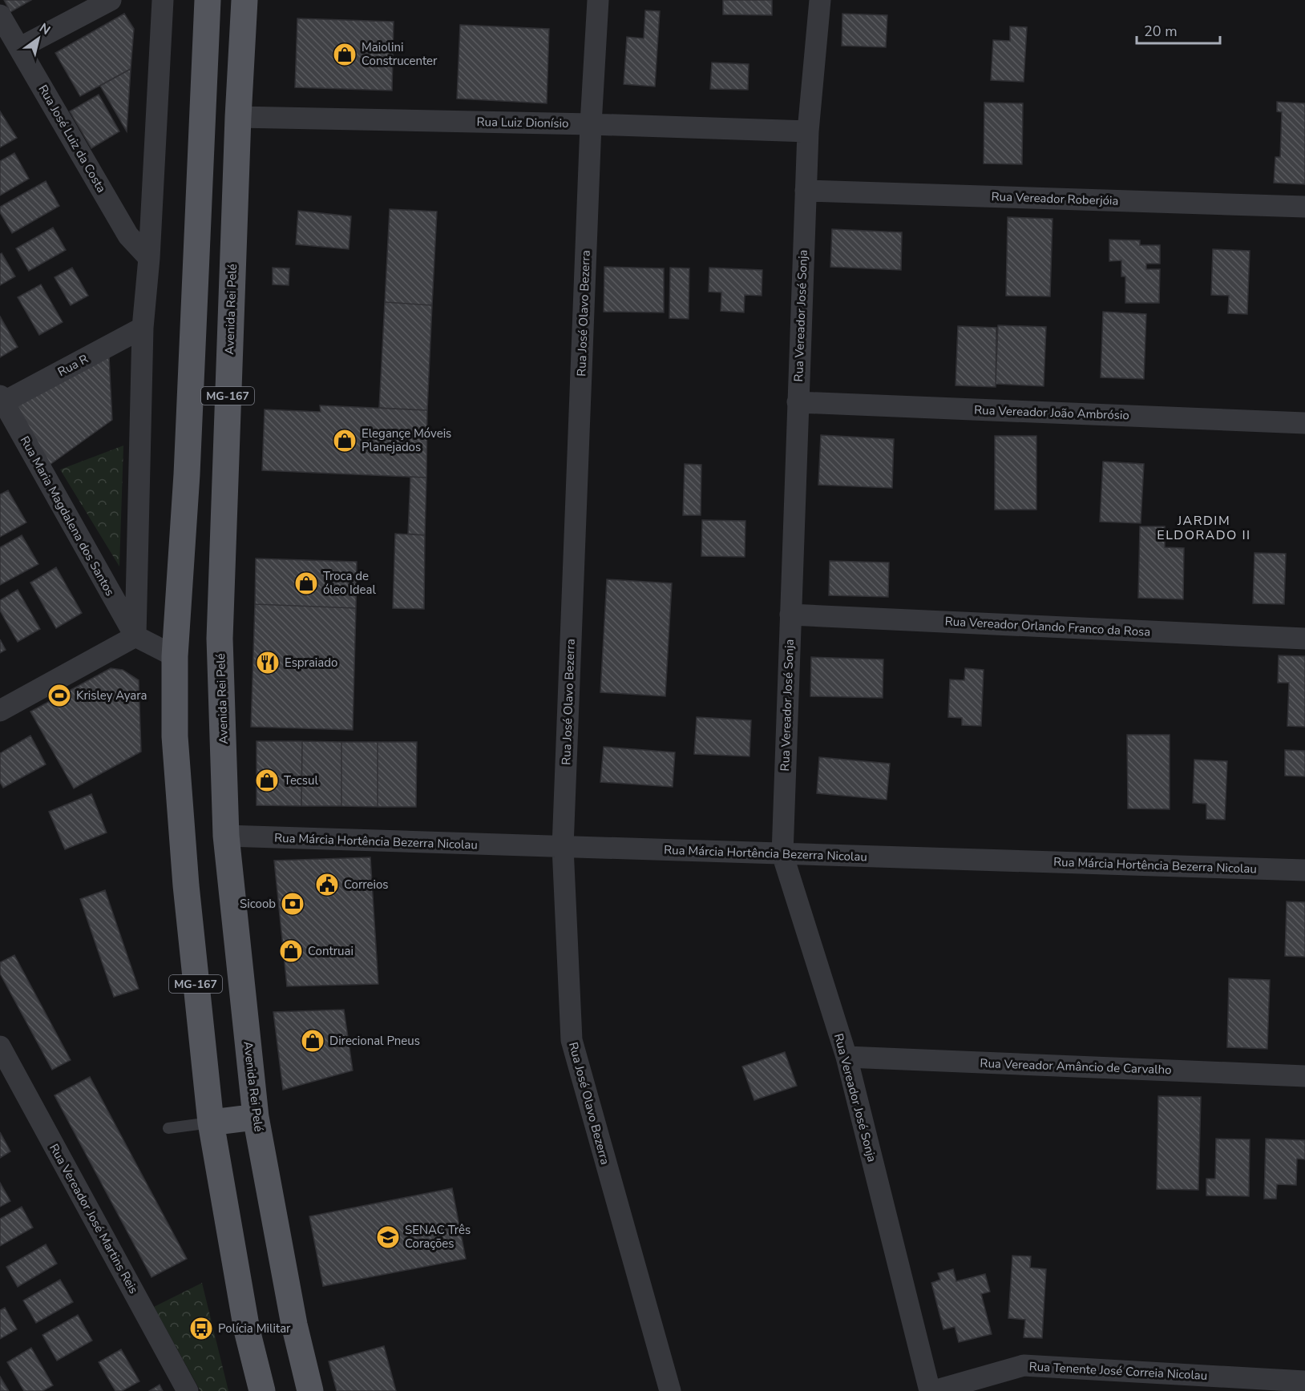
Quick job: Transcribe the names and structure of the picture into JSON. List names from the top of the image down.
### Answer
{
  "streets": {
    "main road": ["Avenida Rei Pelé", "MG-167"],
    "street": [
      "Rua Luiz Dionísio",
      "Rua José Luiz da Costa",
      "Rua Vereador Roberjóia",
      "Rua José Olavo Bezerra",
      "Rua Vereador José Sonja",
      "Rua R",
      "Rua Vereador João Ambrósio",
      "Rua Maria Magdalena dos Santos",
      "Rua Vereador Orlando Franco da Rosa",
      "Rua Márcia Hortência Bezerra Nicolau",
      "Rua Vereador Amâncio de Carvalho",
      "Rua Vereador José Martins Reis",
      "Rua Tenente José Correia Nicolau"
    ]
  },
  "crossings": [
    ["Rua Luiz Dionísio", "Avenida Rei Pelé"],
    ["Rua Luiz Dionísio", "Rua José Olavo Bezerra"],
    ["Rua Luiz Dionísio", "Rua Vereador José Sonja"],
    ["Rua Vereador Roberjóia", "Rua Vereador José Sonja"],
    ["Avenida Rei Pelé", "Rua Márcia Hortência Bezerra Nicolau"],
    ["Rua José Olavo Bezerra", "Rua Márcia Hortência Bezerra Nicolau"],
    ["Rua Vereador José Sonja", "Rua Vereador João Ambrósio"],
    ["Rua Vereador José Sonja", "Rua Vereador Orlando Franco da Rosa"],
    ["Rua Vereador José Sonja", "Rua Márcia Hortência Bezerra Nicolau"],
    ["Rua Vereador José Sonja", "Rua Vereador Amâncio de Carvalho"],
    ["Rua R", "Rua Maria Magdalena dos Santos"]
  ],
  "districts": ["JARDIM ELDORADO II"],
  "places": {
    "shop": [
      "Maiolini Construcenter",
      "Elegançe Móveis Planejados",
      "Troca de óleo Ideal",
      "Tecsul",
      "Contruai",
      "Direcional Pneus"
    ],
    "restaurant": ["Espraiado"],
    "sports": ["Krisley Ayara"],
    "public building": ["Correios"],
    "bank": ["Sicoob"],
    "school or university": ["SENAC Três Corações"],
    "bus stop": ["Polícia Militar"]
  },
  "scale_bar": "20 m",
  "north": "top right"
}
